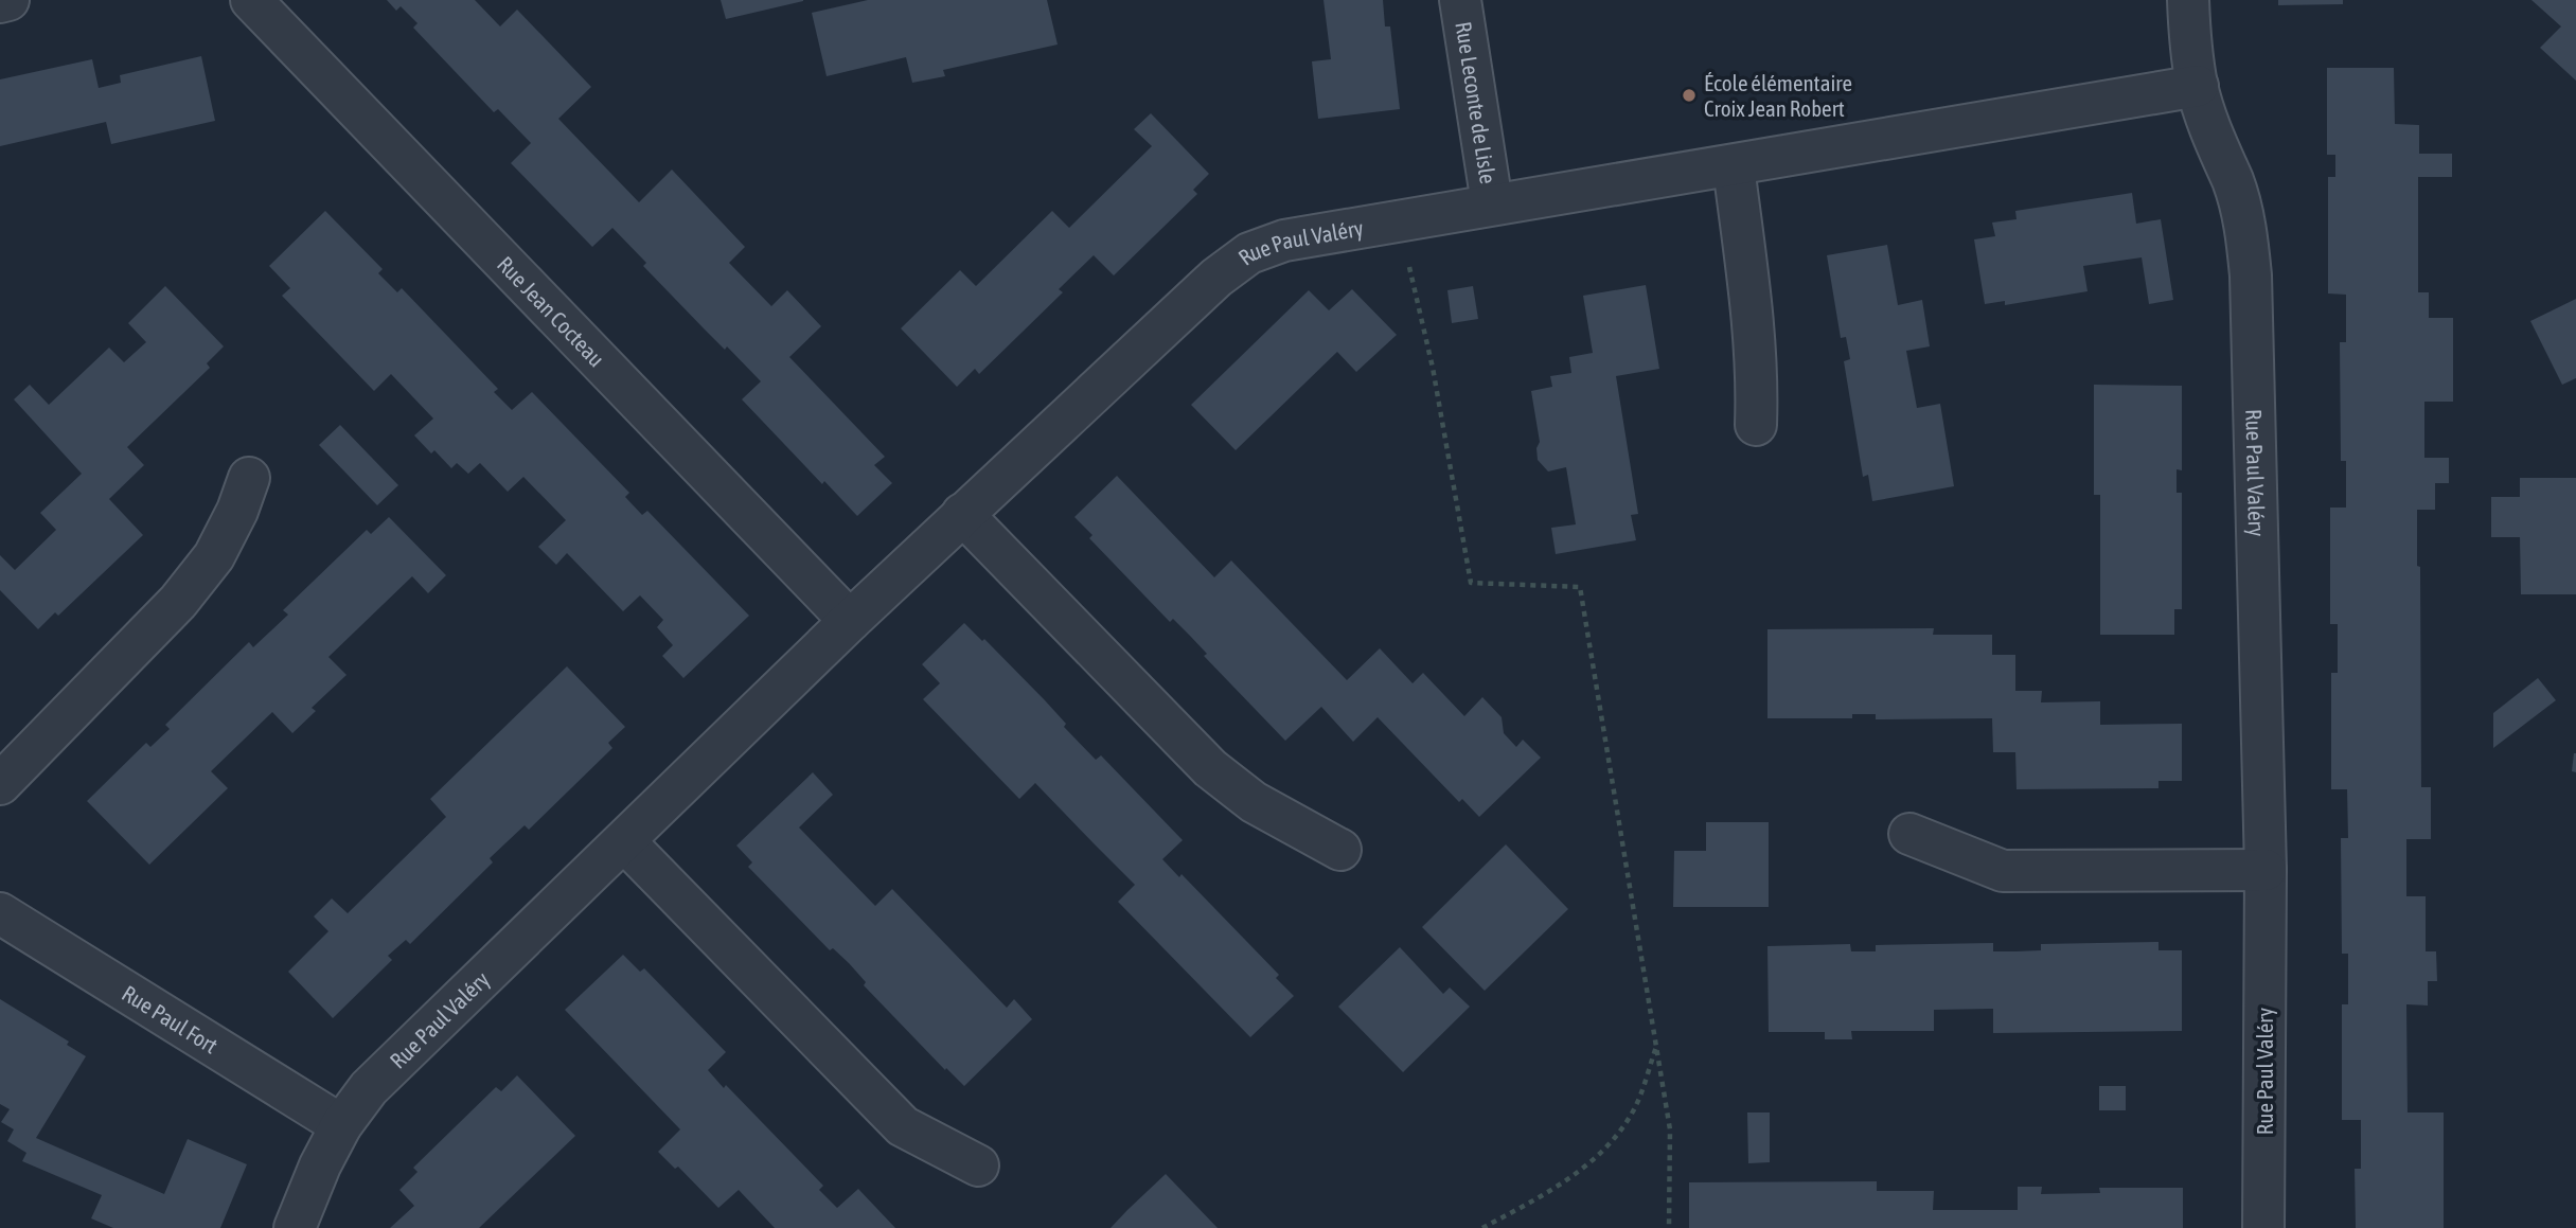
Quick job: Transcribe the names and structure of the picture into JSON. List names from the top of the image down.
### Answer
{
  "streets": {
    "street": [
      "Rue Leconte de Lisle",
      "Rue Paul Valéry",
      "Rue Jean Cocteau",
      "Rue Paul Fort"
    ]
  },
  "crossings": [
    ["Rue Leconte de Lisle", "Rue Paul Valéry"],
    ["Rue Paul Valéry", "Rue Jean Cocteau"],
    ["Rue Paul Valéry", "Rue Paul Fort"]
  ],
  "places": ["École élémentaire Croix Jean Robert"]
}
